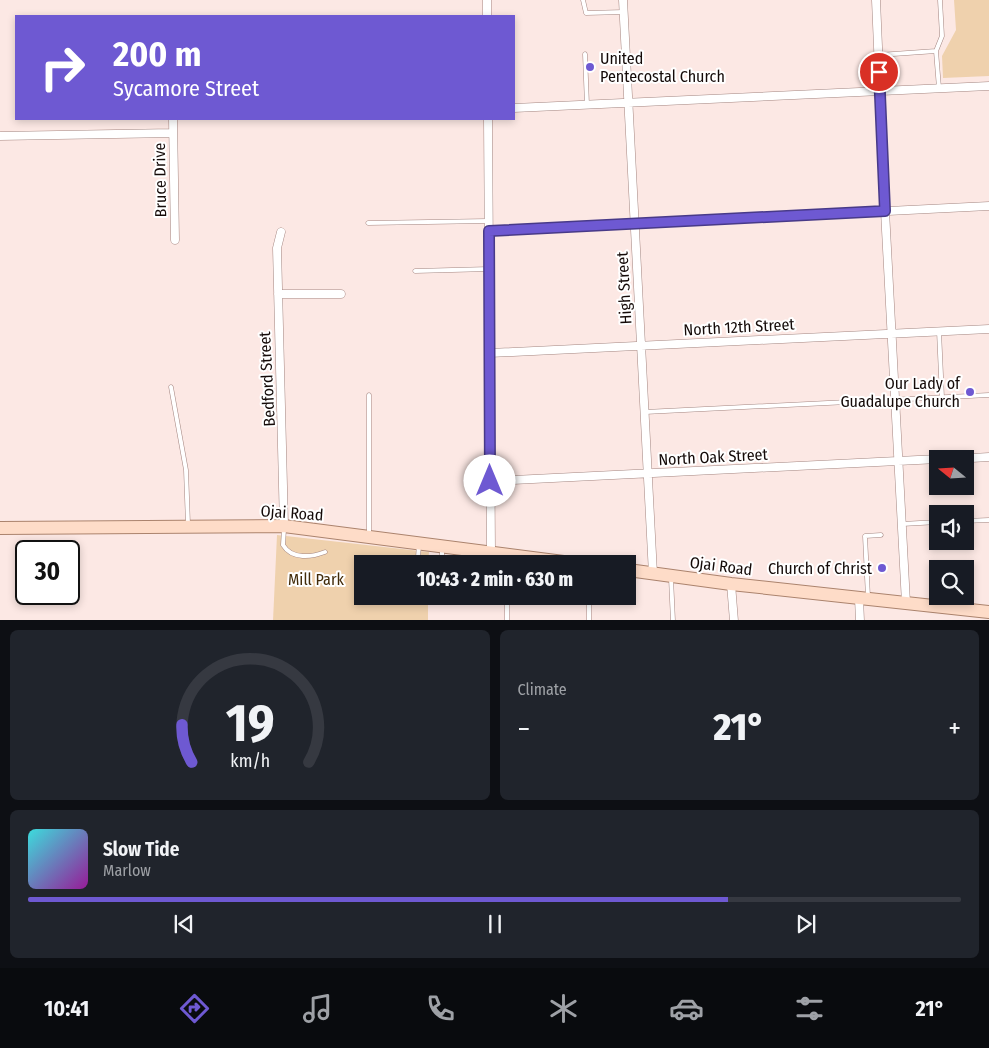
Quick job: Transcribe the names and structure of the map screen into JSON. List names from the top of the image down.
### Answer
{
  "streets": {
    "main road": ["Ojai Road"],
    "street": [
      "Bruce Drive",
      "High Street",
      "North 12th Street",
      "Bedford Street",
      "North Oak Street"
    ]
  },
  "crossings": [
    ["High Street", "North 12th Street"],
    ["High Street", "North Oak Street"],
    ["High Street", "Ojai Road"],
    ["Bedford Street", "Ojai Road"]
  ],
  "parks": ["Mill Park"],
  "places": ["United Pentecostal Church", "Our Lady of Guadalupe Church", "Church of Christ"],
  "north": "left",
  "page": {
    "turn": ["200 m", "Sycamore Street"],
    "limit": "30",
    "trip": "10:43 · 2 min · 630 m",
    "tile": "Climate",
    "heat": ["−", "21°", "+"],
    "song": ["Slow Tide", "Marlow"],
    "tabs": ["10:41", "21°"],
    "gauge": ["19", "km/h"]
  }
}
